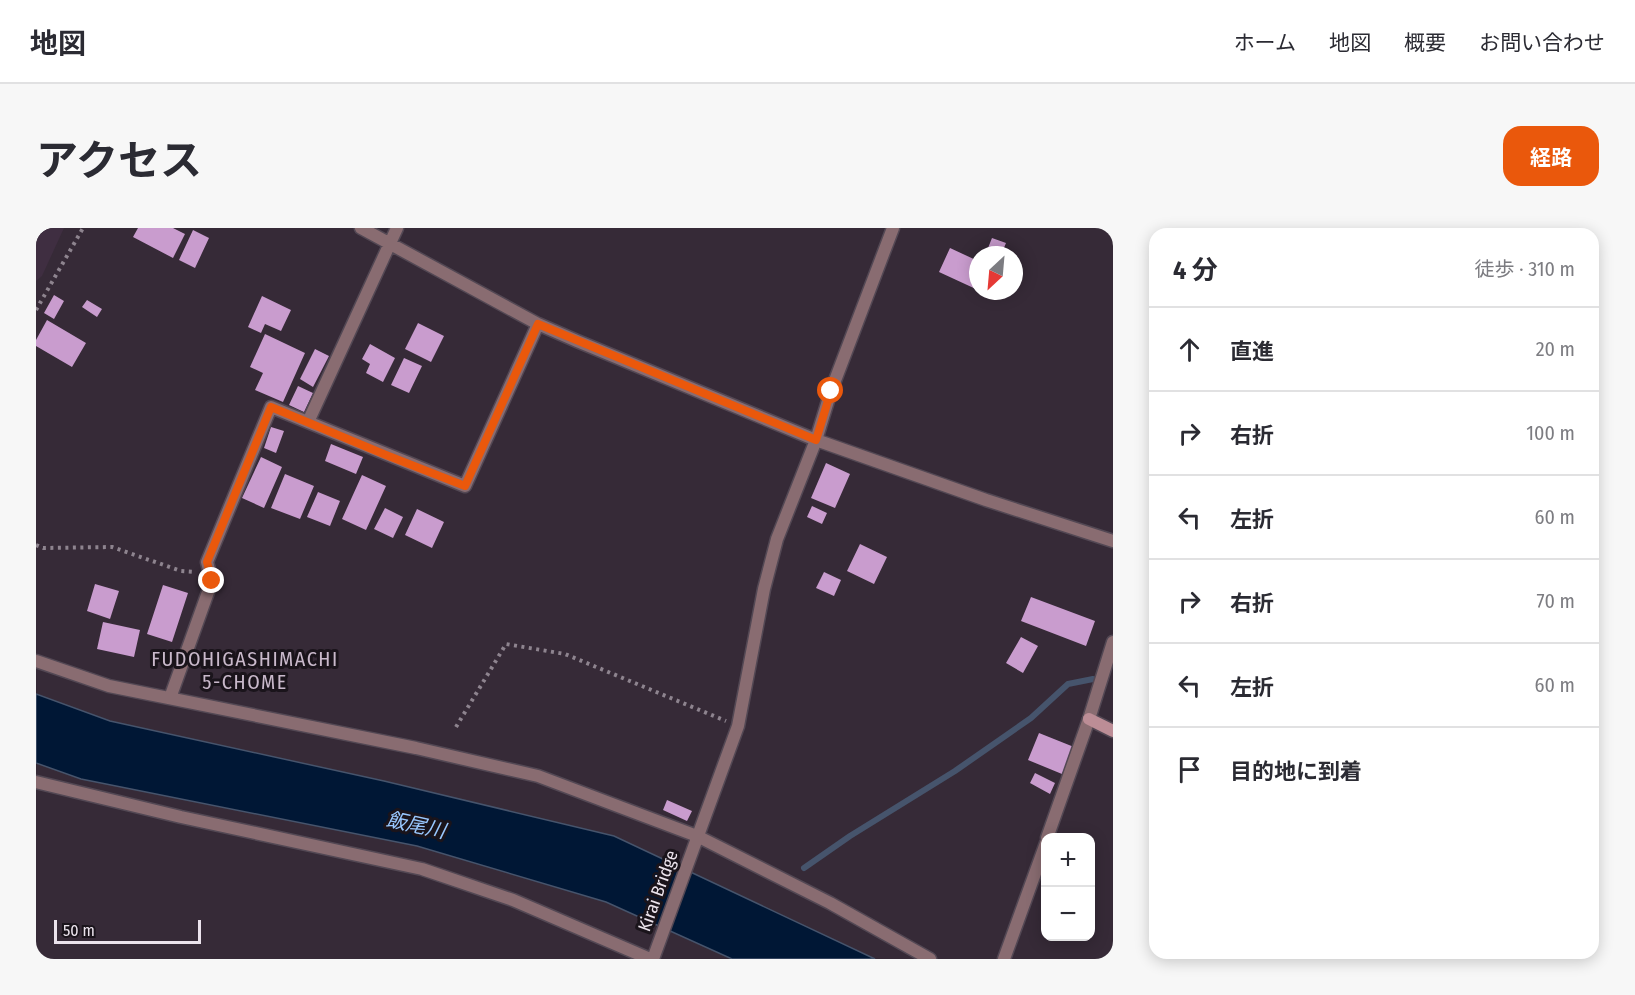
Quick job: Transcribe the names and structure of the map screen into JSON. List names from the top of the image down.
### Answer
{
  "streets": {
    "street": ["Kirai Bridge"]
  },
  "districts": ["FUDOHIGASHIMACHI 5-CHOME"],
  "water": ["飯尾川"],
  "scale_bar": "50 m",
  "north": "bottom left",
  "page": {
    "header": "地図",
    "nav": [
      "ホーム",
      "地図",
      "概要",
      "お問い合わせ"
    ],
    "title": "アクセス",
    "buttons": "経路",
    "heading": ["4 分", "徒歩 · 310 m"],
    "list": [
      ["直進", "20 m"],
      ["右折", "100 m"],
      ["左折", "60 m"],
      ["右折", "70 m"],
      ["左折", "60 m"],
      "目的地に到着"
    ],
    "map_buttons": ["+", "−"],
    "scale": "50 m"
  }
}
